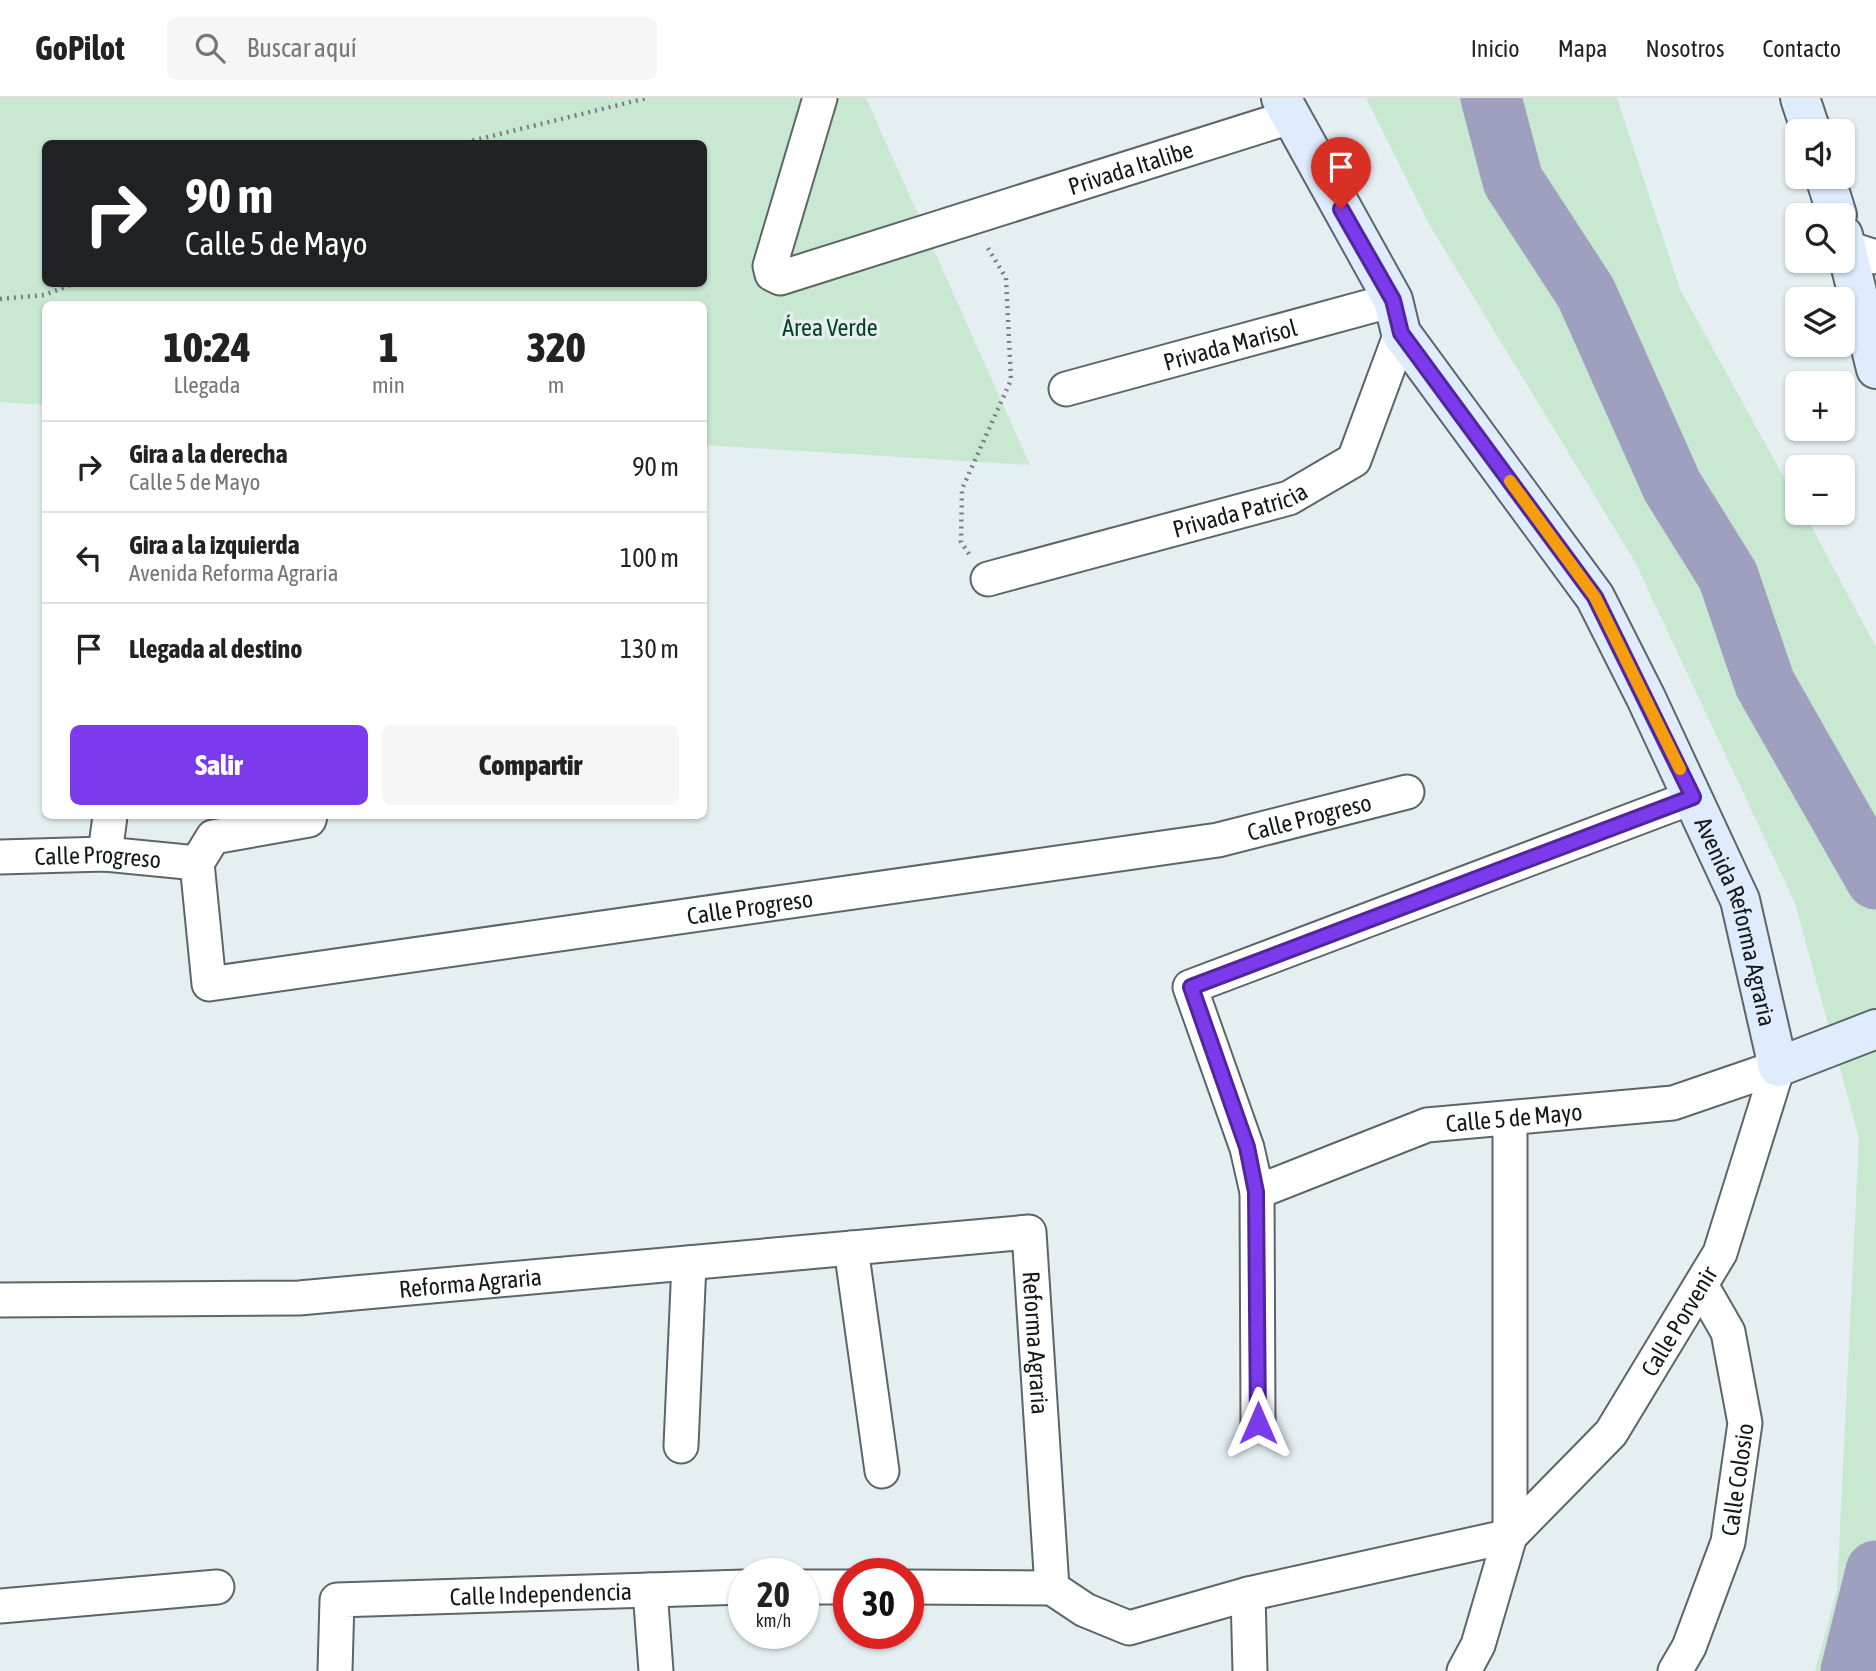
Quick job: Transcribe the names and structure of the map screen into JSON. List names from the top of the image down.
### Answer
{
  "streets": {
    "street": [
      "Privada Italibe",
      "Privada Marisol",
      "Privada Patricia",
      "Calle Progreso",
      "Avenida Reforma Agraria",
      "Calle 5 de Mayo",
      "Reforma Agraria",
      "Calle Porvenir",
      "Calle Colosio",
      "Calle Independencia"
    ]
  },
  "crossings": [
    ["Privada Italibe", "Avenida Reforma Agraria"],
    ["Privada Marisol", "Privada Patricia"],
    ["Privada Marisol", "Avenida Reforma Agraria"],
    ["Privada Patricia", "Avenida Reforma Agraria"],
    ["Avenida Reforma Agraria", "Calle 5 de Mayo"],
    ["Avenida Reforma Agraria", "Calle Porvenir"],
    ["Calle 5 de Mayo", "Calle Porvenir"],
    ["Calle Porvenir", "Calle Colosio"]
  ],
  "parks": ["Área Verde"],
  "page": {
    "header": "GoPilot",
    "search": "Buscar aquí",
    "nav": [
      "Inicio",
      "Mapa",
      "Nosotros",
      "Contacto"
    ],
    "map_buttons": ["+", "−"],
    "turn": ["90 m", "Calle 5 de Mayo"],
    "eta": [
      "10:24",
      "Llegada",
      "1",
      "min",
      "320",
      "m"
    ],
    "list": [
      {
        "name": "Gira a la derecha",
        "note": "Calle 5 de Mayo",
        "value": "90 m"
      },
      {
        "name": "Gira a la izquierda",
        "note": "Avenida Reforma Agraria",
        "value": "100 m"
      },
      {
        "name": "Llegada al destino",
        "value": "130 m"
      }
    ],
    "buttons": ["Salir", "Compartir"],
    "speed": "20 km/h",
    "limit": "30"
  }
}
